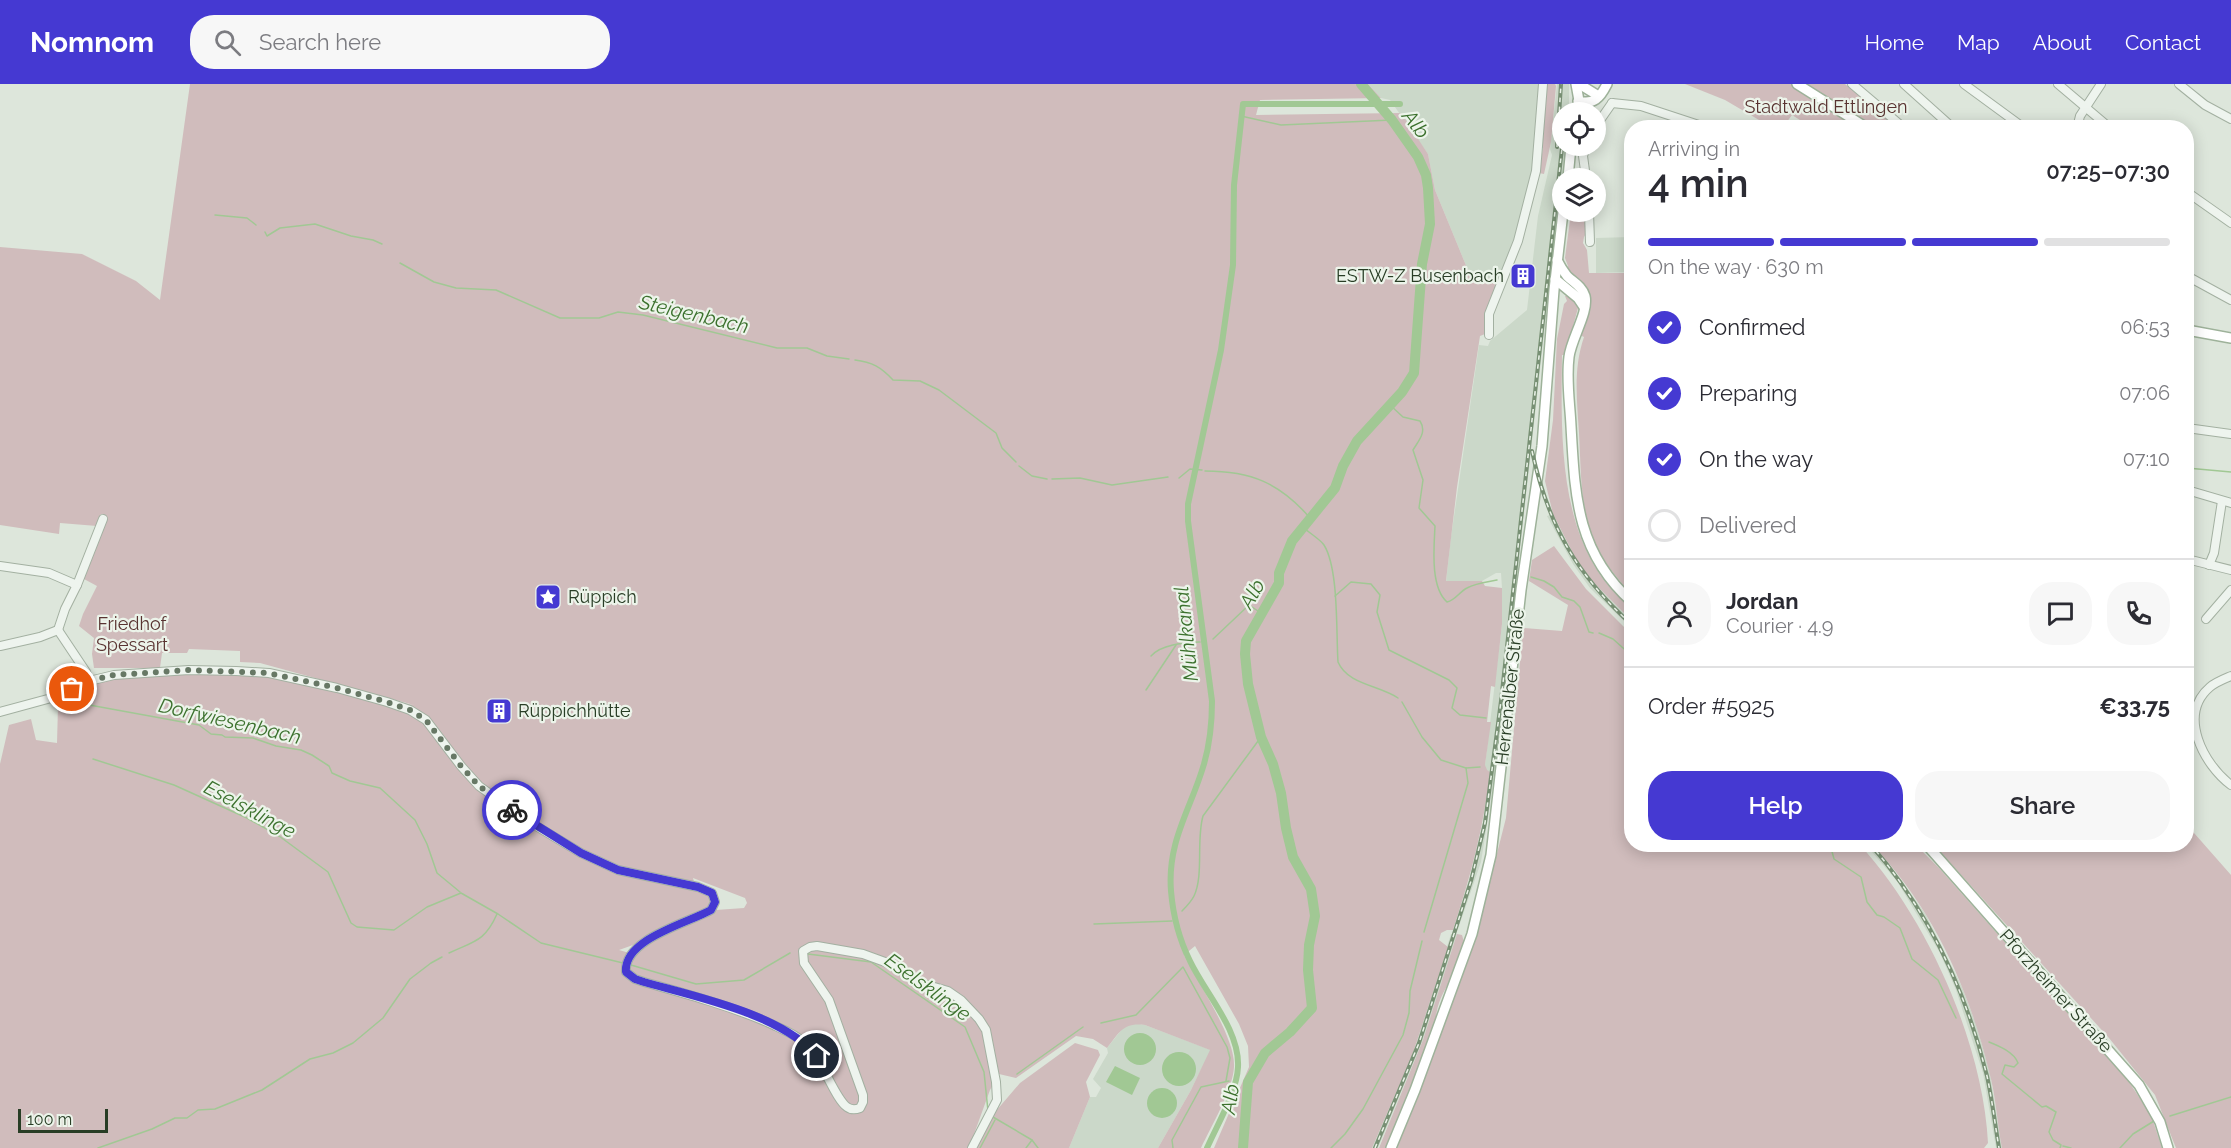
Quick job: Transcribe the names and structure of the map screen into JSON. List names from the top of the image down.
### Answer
{
  "streets": {
    "main road": ["Herrenalber Straße", "Pforzheimer Straße"]
  },
  "water": [
    "Alb",
    "Steigenbach",
    "Mühlkanal",
    "Dorfwiesenbach",
    "Eselsklinge"
  ],
  "parks": ["Stadtwald Ettlingen", "Friedhof Spessart"],
  "places": {
    "building": ["ESTW-Z Busenbach", "Rüppichhütte"],
    "place": ["Rüppich"]
  },
  "scale_bar": "100 m",
  "page": {
    "header": "Nomnom",
    "search": "Search here",
    "nav": [
      "Home",
      "Map",
      "About",
      "Contact"
    ],
    "heading": ["4 min", "Arriving in", "07:25–07:30"],
    "panel": [
      "Jordan",
      "Courier · 4.9",
      "Order #5925",
      "€33.75"
    ],
    "bar": "On the way · 630 m",
    "list": [
      ["Confirmed", "06:53"],
      ["Preparing", "07:06"],
      ["On the way", "07:10"],
      "Delivered"
    ],
    "buttons": ["Help", "Share"],
    "scale": "100 m"
  }
}
